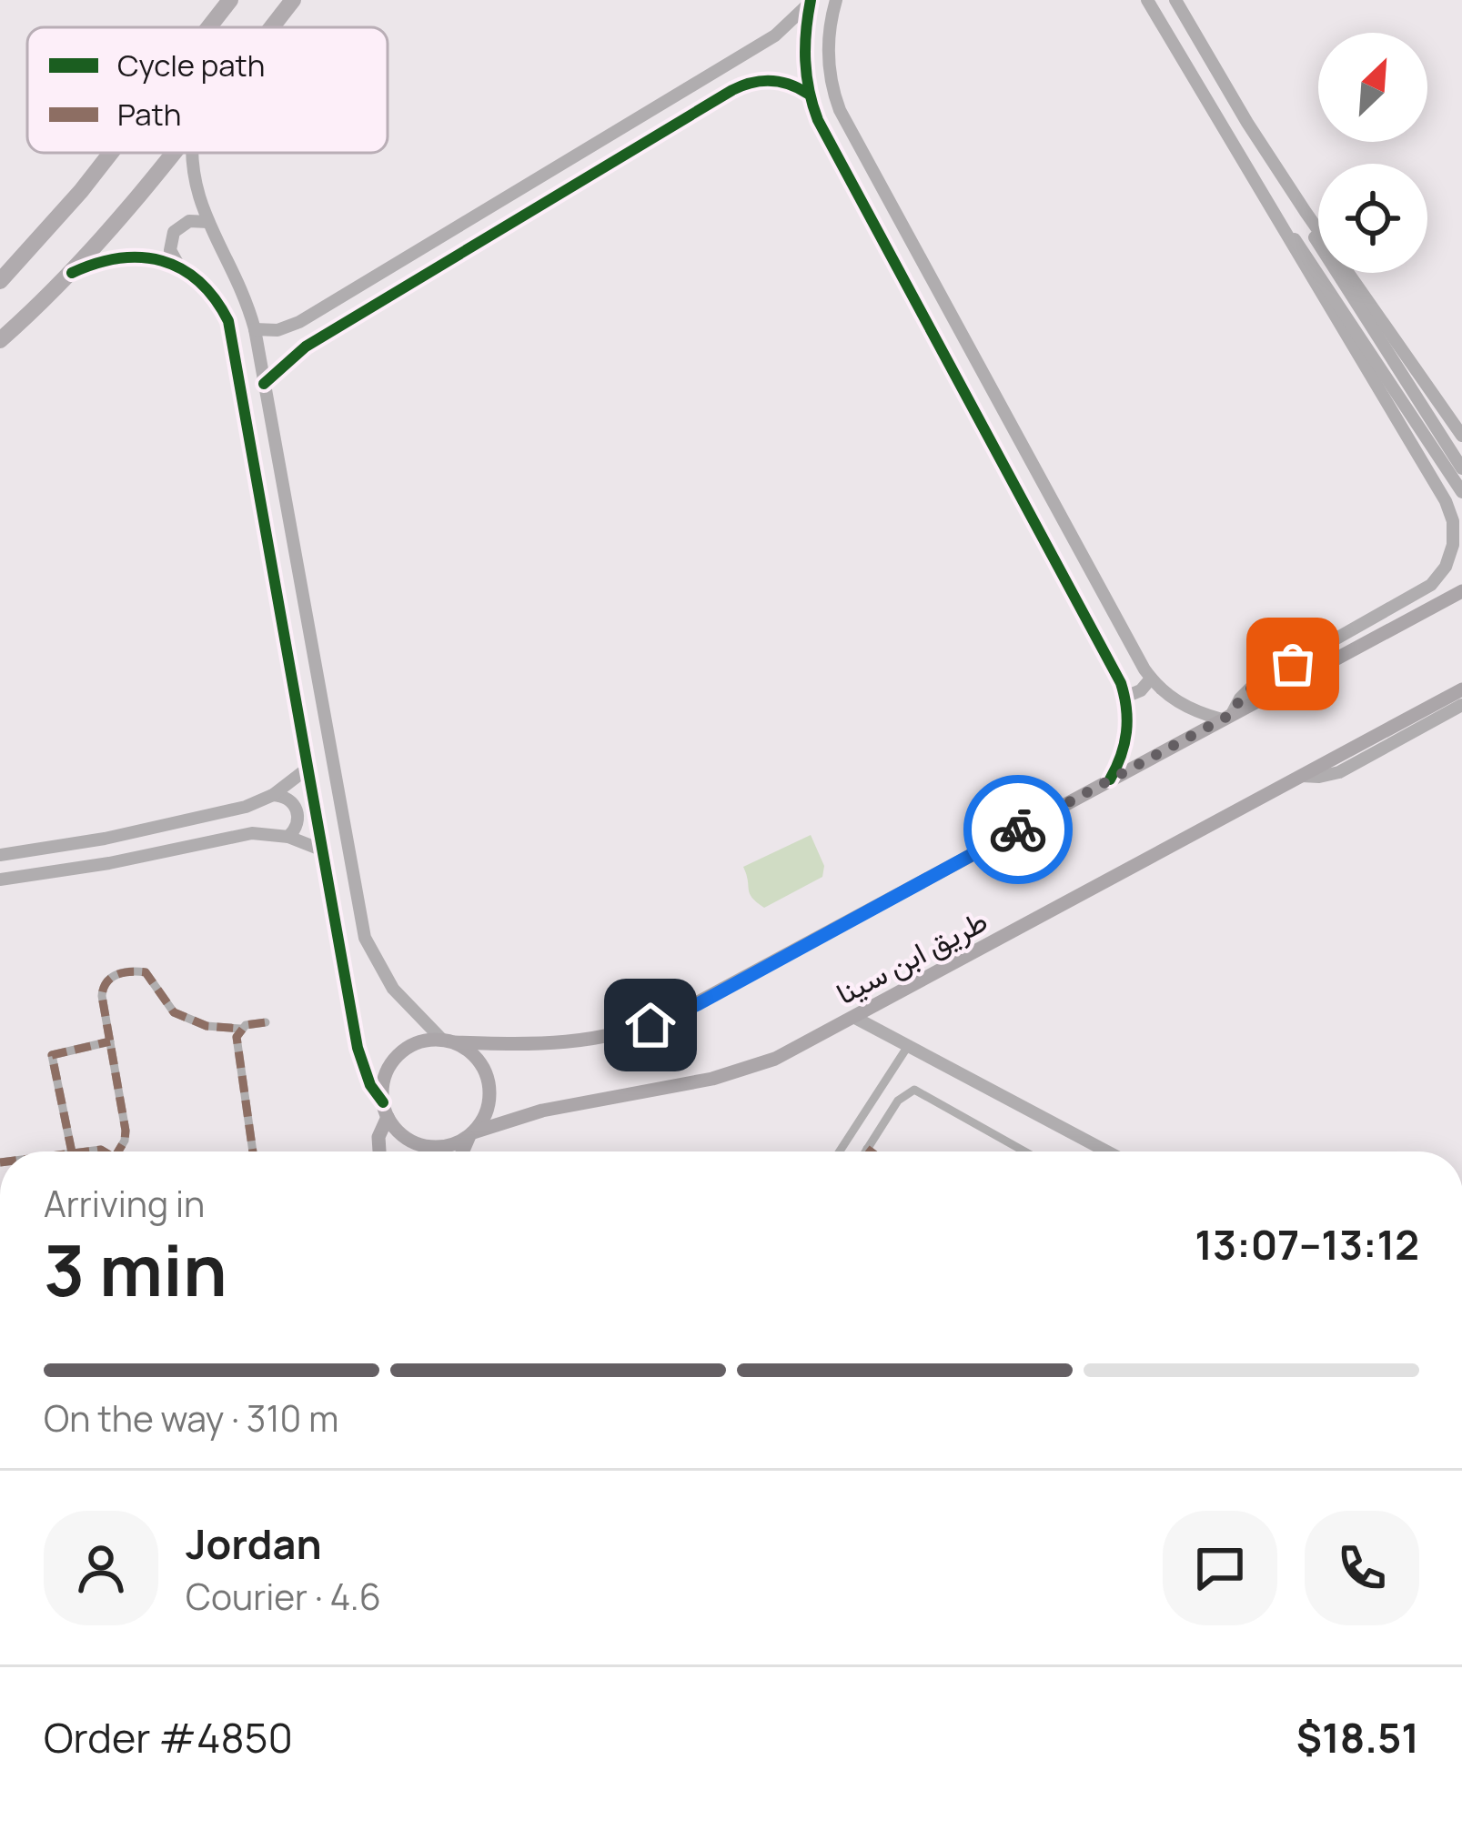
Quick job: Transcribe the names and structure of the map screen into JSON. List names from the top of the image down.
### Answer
{
  "streets": {
    "main road": ["طريق ابن سينا"]
  },
  "legend": ["Cycle path", "Path"],
  "north": "top right",
  "page": {
    "heading": ["3 min", "Arriving in", "13:07–13:12"],
    "panel": [
      "Jordan",
      "Courier · 4.6",
      "Order #4850",
      "$18.51"
    ],
    "bar": "On the way · 310 m"
  }
}
